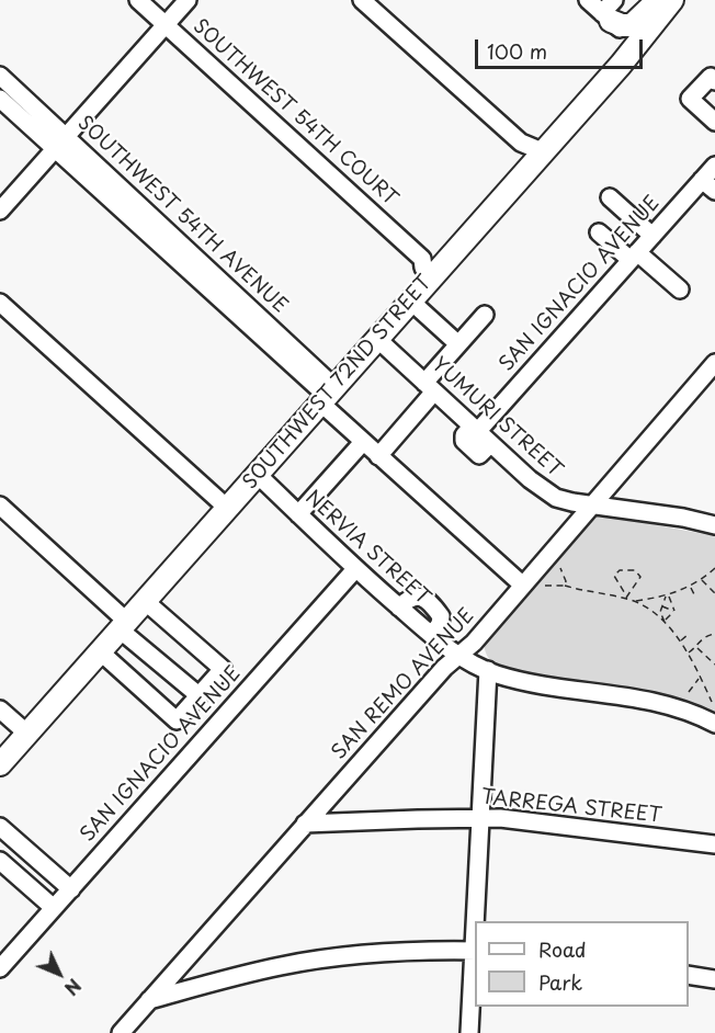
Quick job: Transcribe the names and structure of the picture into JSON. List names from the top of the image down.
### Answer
{
  "streets": {
    "main road": ["SOUTHWEST 72ND STREET"],
    "street": [
      "SOUTHWEST 54TH COURT",
      "SOUTHWEST 54TH AVENUE",
      "SAN IGNACIO AVENUE",
      "YUMURI STREET",
      "NERVIA STREET",
      "SAN REMO AVENUE",
      "TARREGA STREET"
    ]
  },
  "crossings": [
    ["SOUTHWEST 54TH COURT", "SOUTHWEST 72ND STREET"],
    ["SOUTHWEST 54TH AVENUE", "SOUTHWEST 72ND STREET"],
    ["SOUTHWEST 54TH AVENUE", "SAN REMO AVENUE"],
    ["SAN IGNACIO AVENUE", "YUMURI STREET"],
    ["SAN IGNACIO AVENUE", "NERVIA STREET"],
    ["SOUTHWEST 72ND STREET", "YUMURI STREET"],
    ["SOUTHWEST 72ND STREET", "NERVIA STREET"],
    ["YUMURI STREET", "SAN REMO AVENUE"],
    ["NERVIA STREET", "SAN REMO AVENUE"],
    ["SAN REMO AVENUE", "TARREGA STREET"]
  ],
  "legend": ["Road", "Park"],
  "scale_bar": "100 m",
  "north": "bottom right"
}
